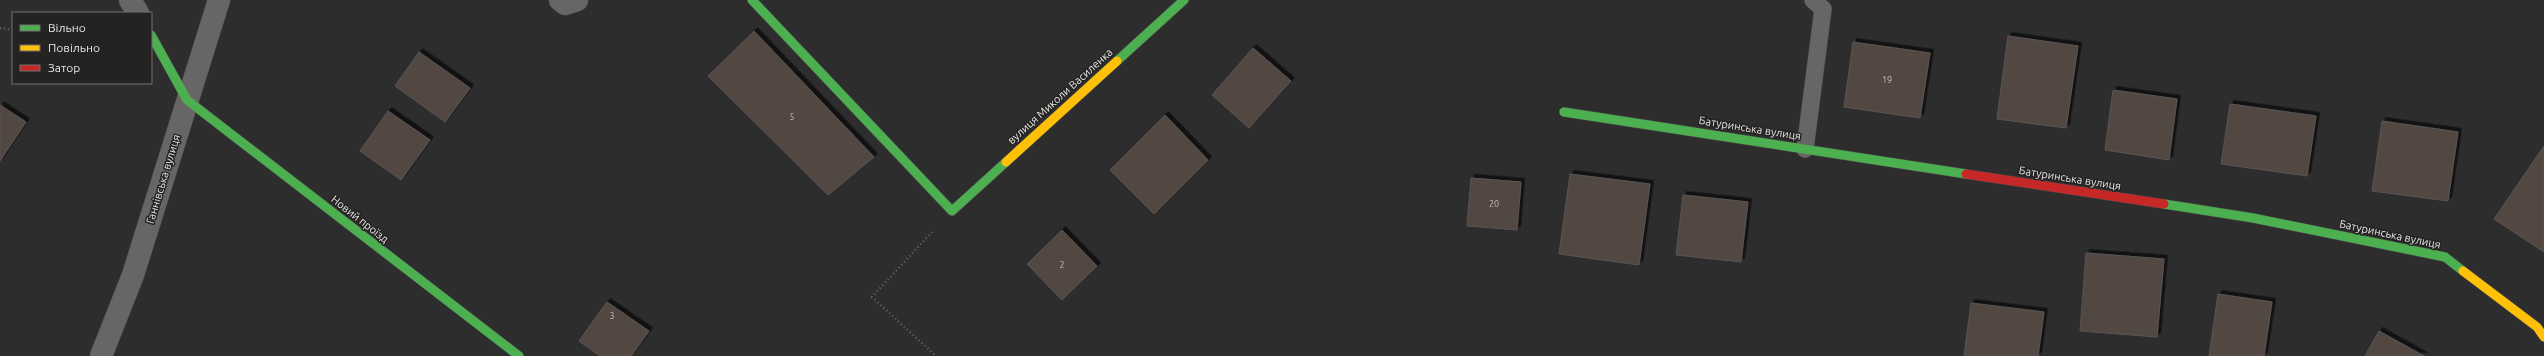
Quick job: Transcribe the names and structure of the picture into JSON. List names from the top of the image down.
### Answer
{
  "streets": {
    "street": [
      "вулиця Миколи Василенка",
      "Батуринська вулиця",
      "Ганнівська вулиця",
      "Новий проїзд"
    ]
  },
  "crossings": [
    ["Ганнівська вулиця", "Новий проїзд"]
  ],
  "house_numbers": [
    "19",
    "5",
    "20",
    "2",
    "3"
  ],
  "legend": ["Вільно", "Повільно", "Затор"]
}
